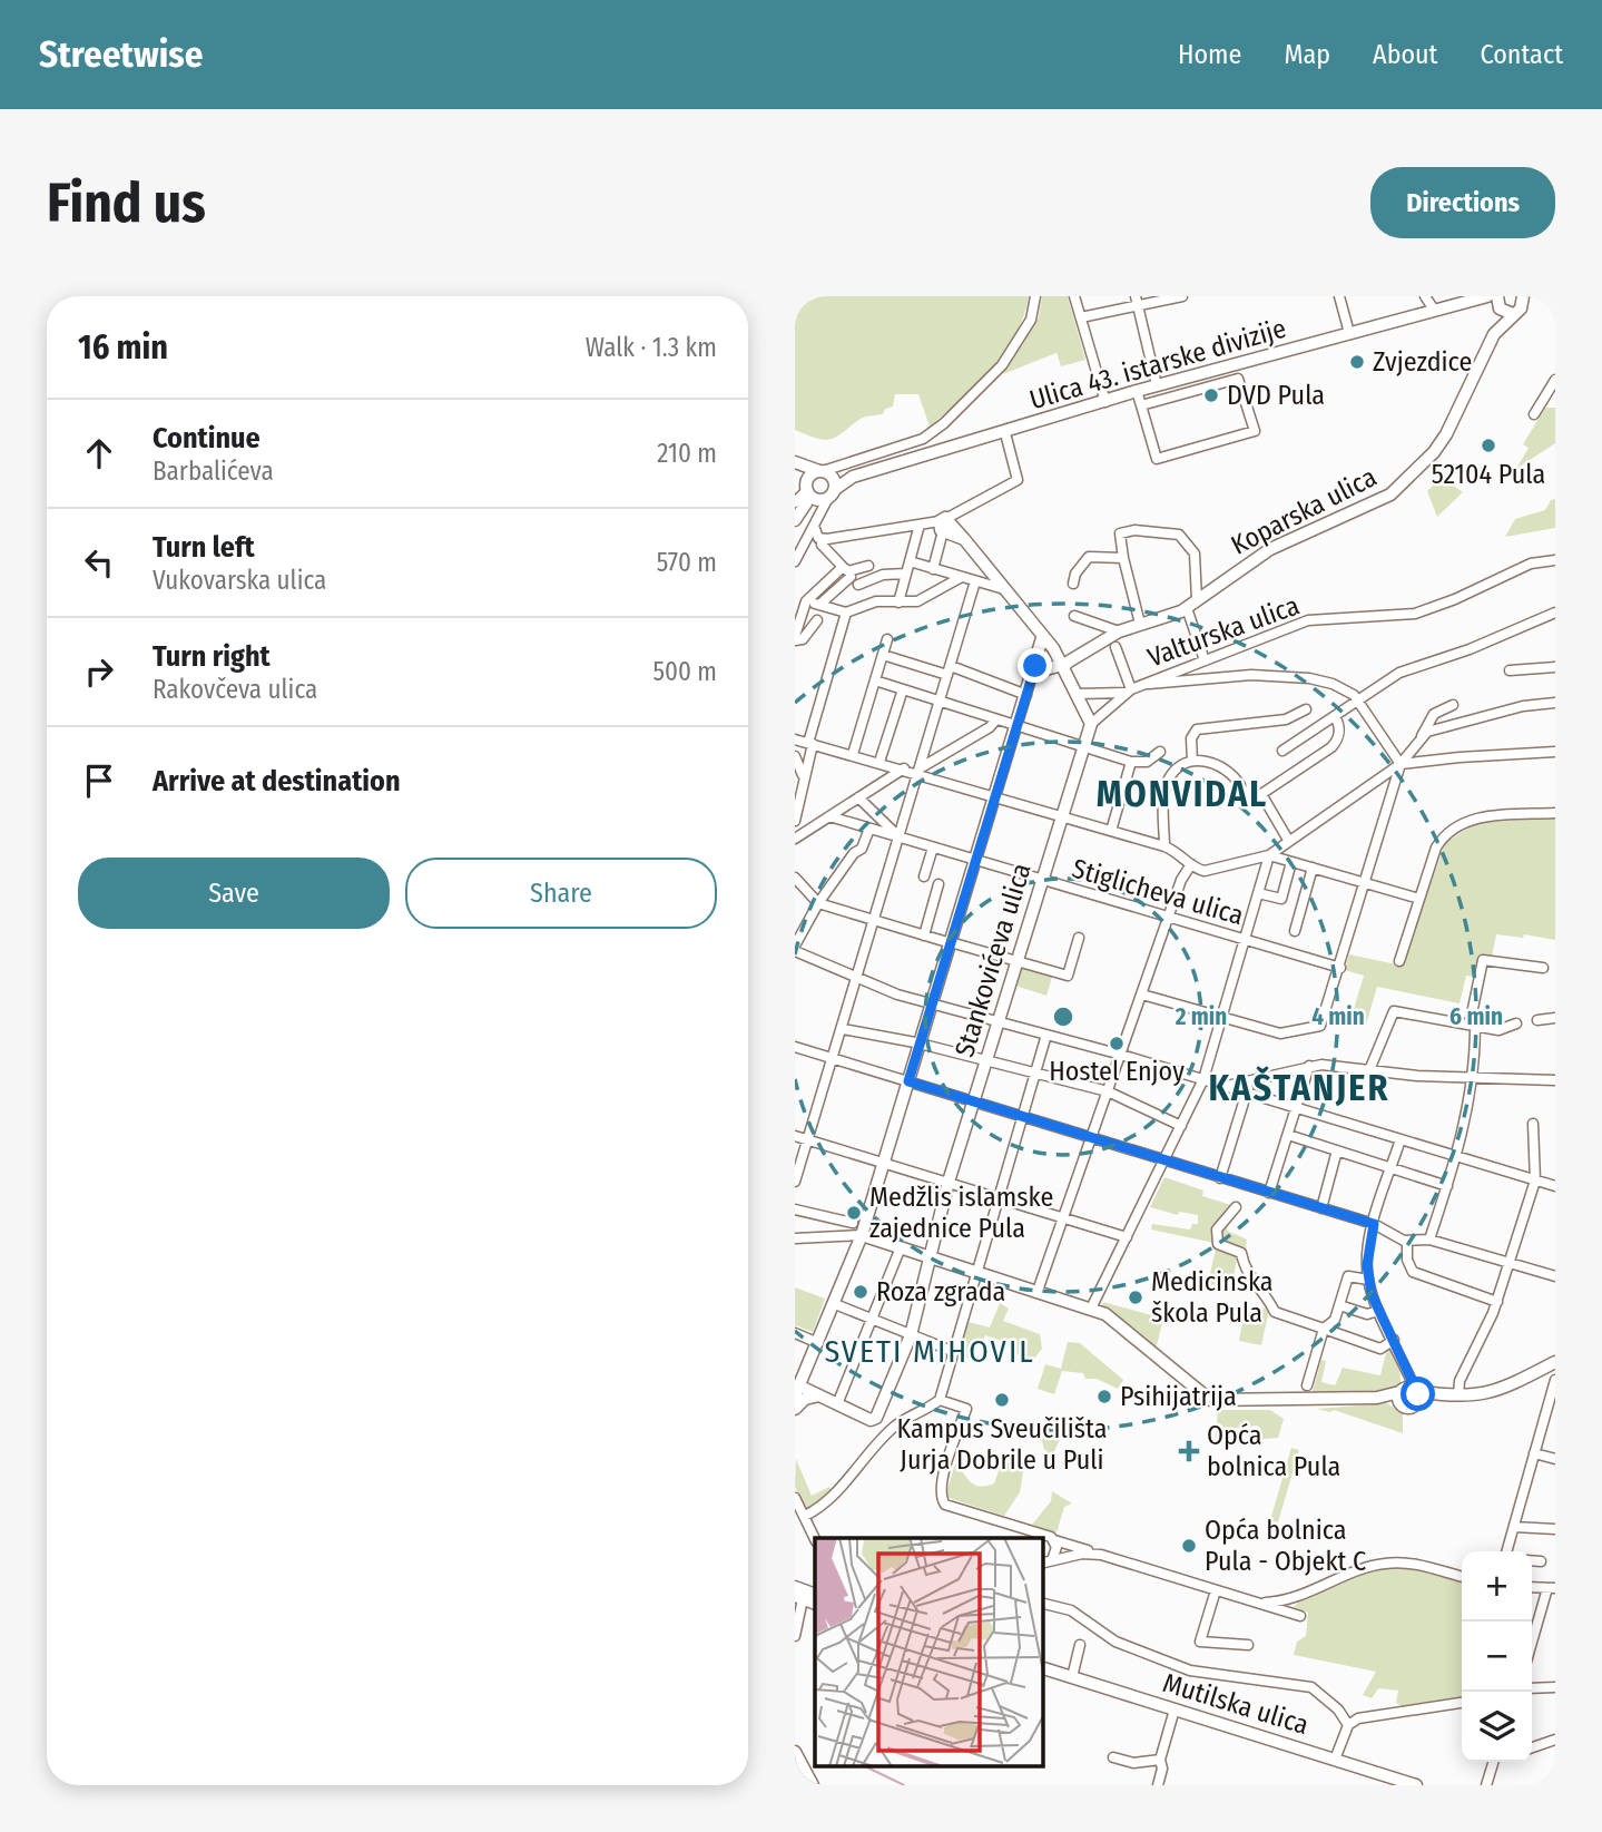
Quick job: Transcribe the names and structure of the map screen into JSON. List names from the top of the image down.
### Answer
{
  "streets": {
    "main road": [
      "Ulica 43. istarske divizije",
      "Koparska ulica",
      "Stankovićeva ulica",
      "Mutilska ulica"
    ],
    "street": ["Valturska ulica", "Stiglicheva ulica"]
  },
  "crossings": [
    ["Ulica 43. istarske divizije", "Koparska ulica"],
    ["Stiglicheva ulica", "Stankovićeva ulica"]
  ],
  "districts": ["MONVIDAL", "KAŠTANJER", "SVETI MIHOVIL"],
  "places": {
    "other": [
      "Zvjezdice",
      "DVD Pula",
      "52104 Pula",
      "Hostel Enjoy",
      "Medžlis islamske zajednice Pula",
      "Roza zgrada",
      "Medicinska škola Pula",
      "Psihijatrija",
      "Kampus Sveučilišta Jurja Dobrile u Puli",
      "Opća bolnica Pula - Objekt C"
    ],
    "health": ["Opća bolnica Pula"]
  },
  "page": {
    "header": "Streetwise",
    "nav": [
      "Home",
      "Map",
      "About",
      "Contact"
    ],
    "buttons": [
      "Directions",
      ["Save", "Share"]
    ],
    "title": "Find us",
    "heading": ["16 min", "Walk · 1.3 km"],
    "list": [
      ["Continue", "Barbalićeva", "210 m"],
      ["Turn left", "Vukovarska ulica", "570 m"],
      ["Turn right", "Rakovčeva ulica", "500 m"],
      "Arrive at destination"
    ],
    "map_buttons": ["+", "−"]
  },
  "rings": ["2 min", "4 min", "6 min"]
}
